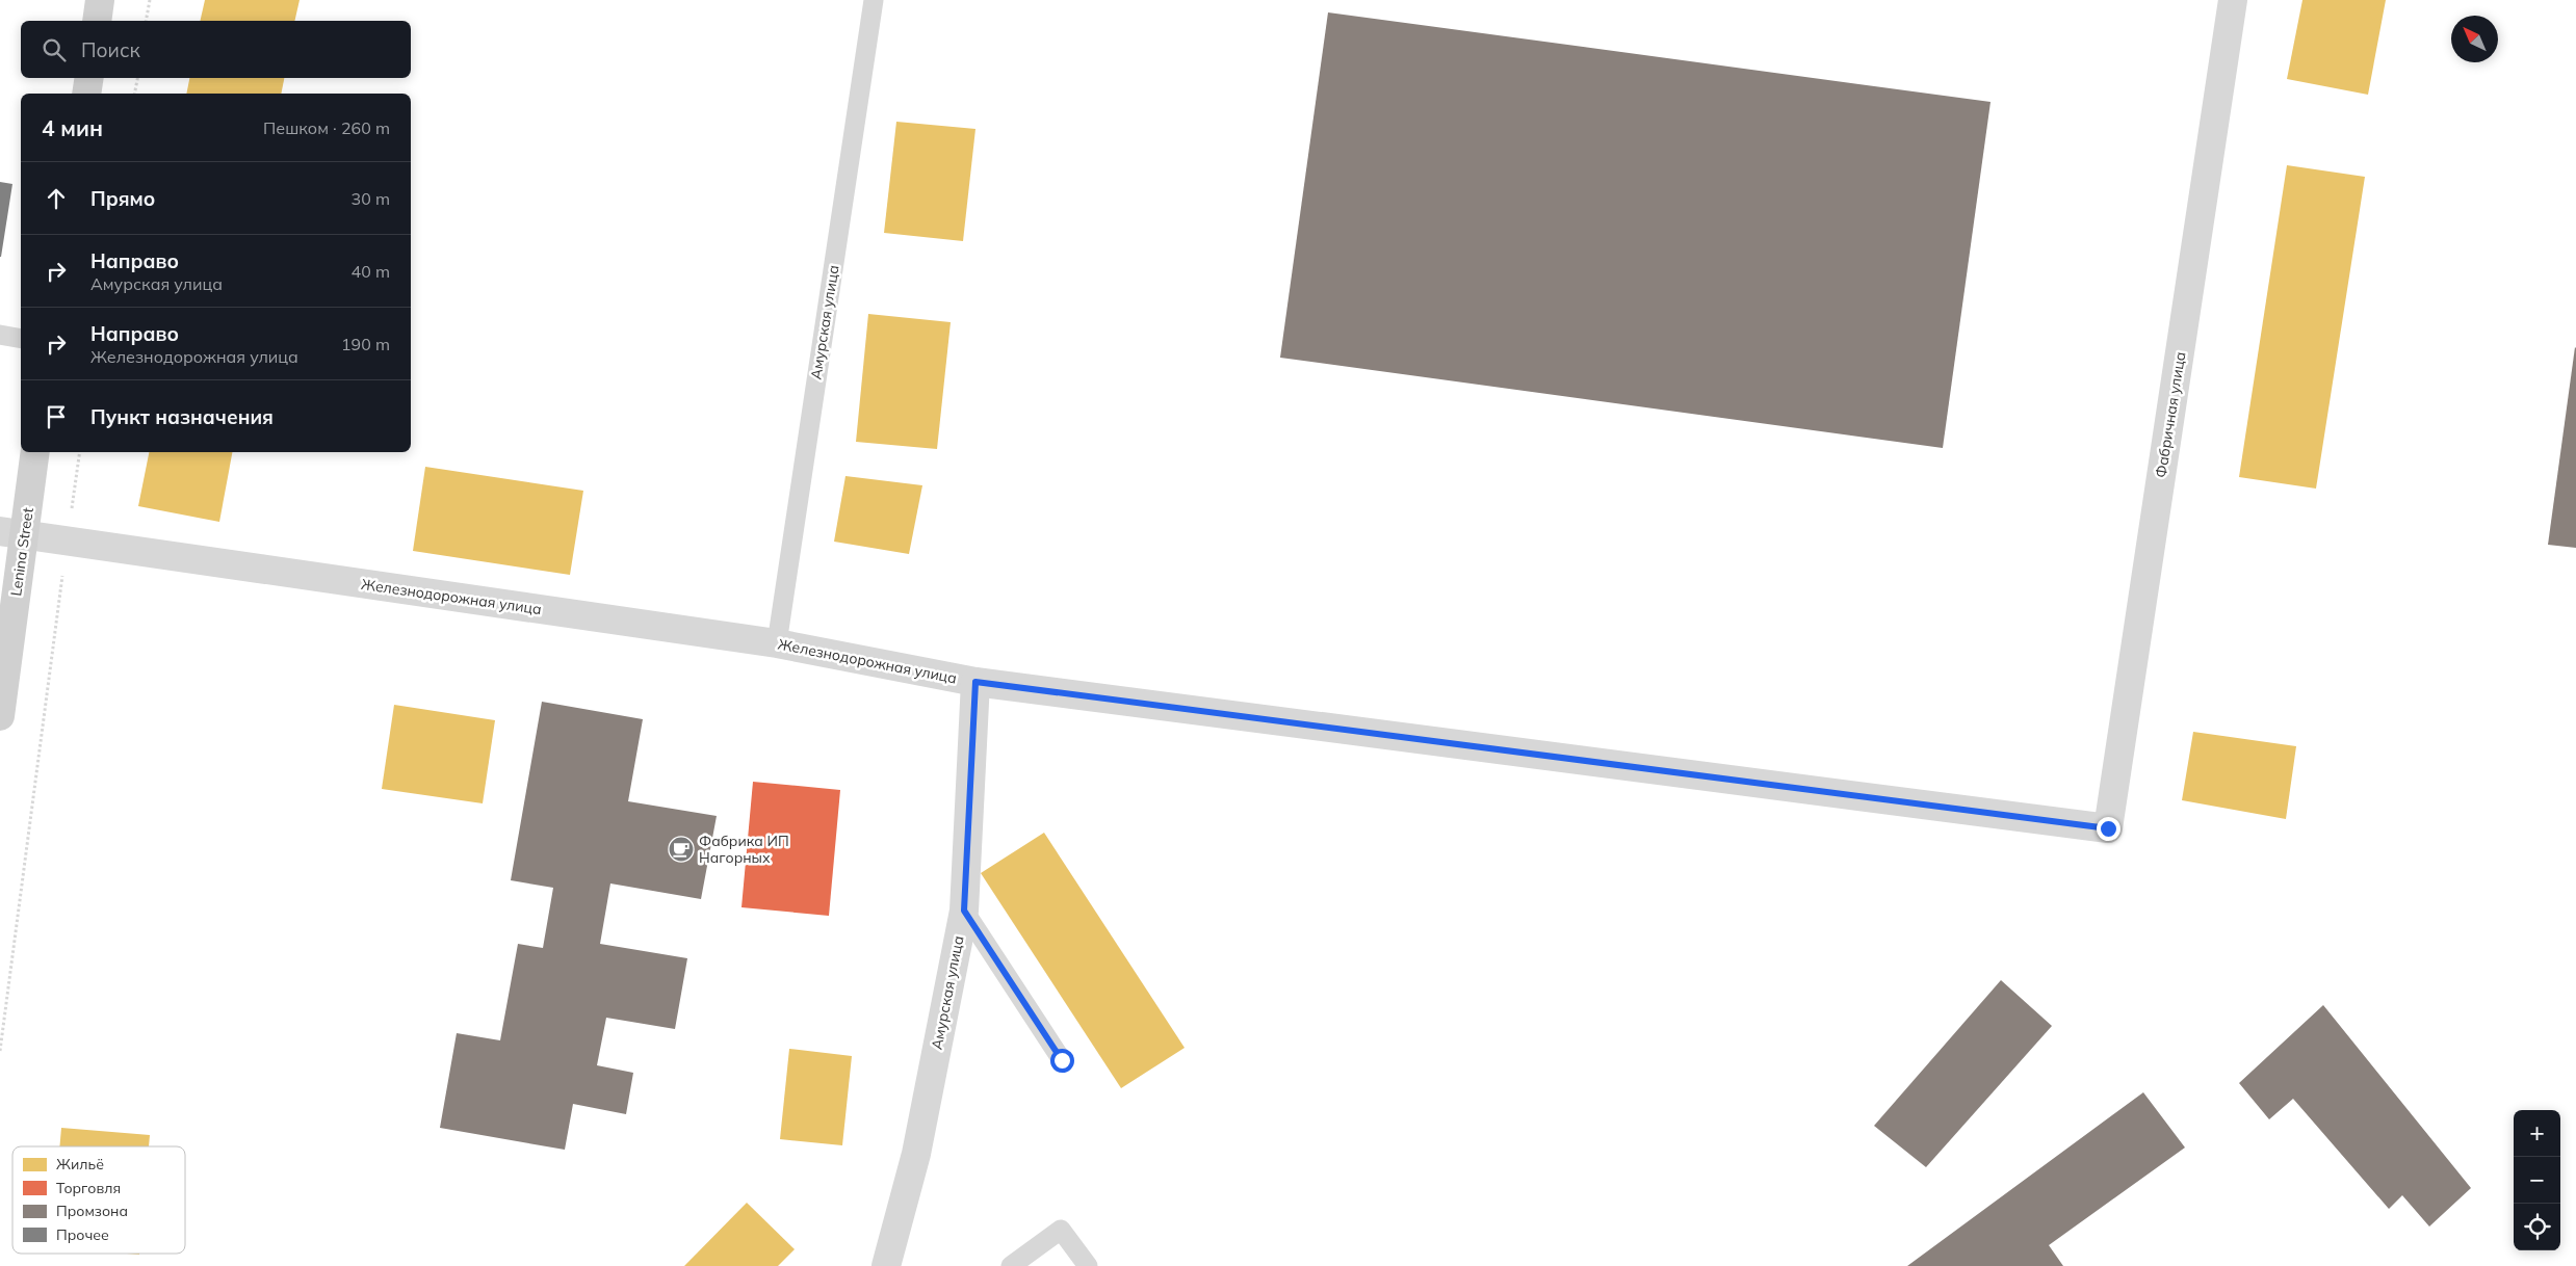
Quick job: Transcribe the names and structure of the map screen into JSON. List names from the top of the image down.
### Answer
{
  "streets": {
    "main road": ["Lenina Street"],
    "street": ["Амурская улица", "Фабричная улица", "Железнодорожная улица"]
  },
  "crossings": [
    ["Амурская улица", "Железнодорожная улица"],
    ["Фабричная улица", "Железнодорожная улица"],
    ["Lenina Street", "Железнодорожная улица"]
  ],
  "places": {
    "cafe": ["Фабрика ИП Нагорных"]
  },
  "legend": [
    "Жильё",
    "Торговля",
    "Промзона",
    "Прочее"
  ],
  "north": "top left",
  "page": {
    "search": "Поиск",
    "heading": ["4 мин", "Пешком · 260 m"],
    "list": [
      ["Прямо", "30 m"],
      ["Направо", "Амурская улица", "40 m"],
      ["Направо", "Железнодорожная улица", "190 m"],
      "Пункт назначения"
    ],
    "map_buttons": ["+", "−"]
  }
}
